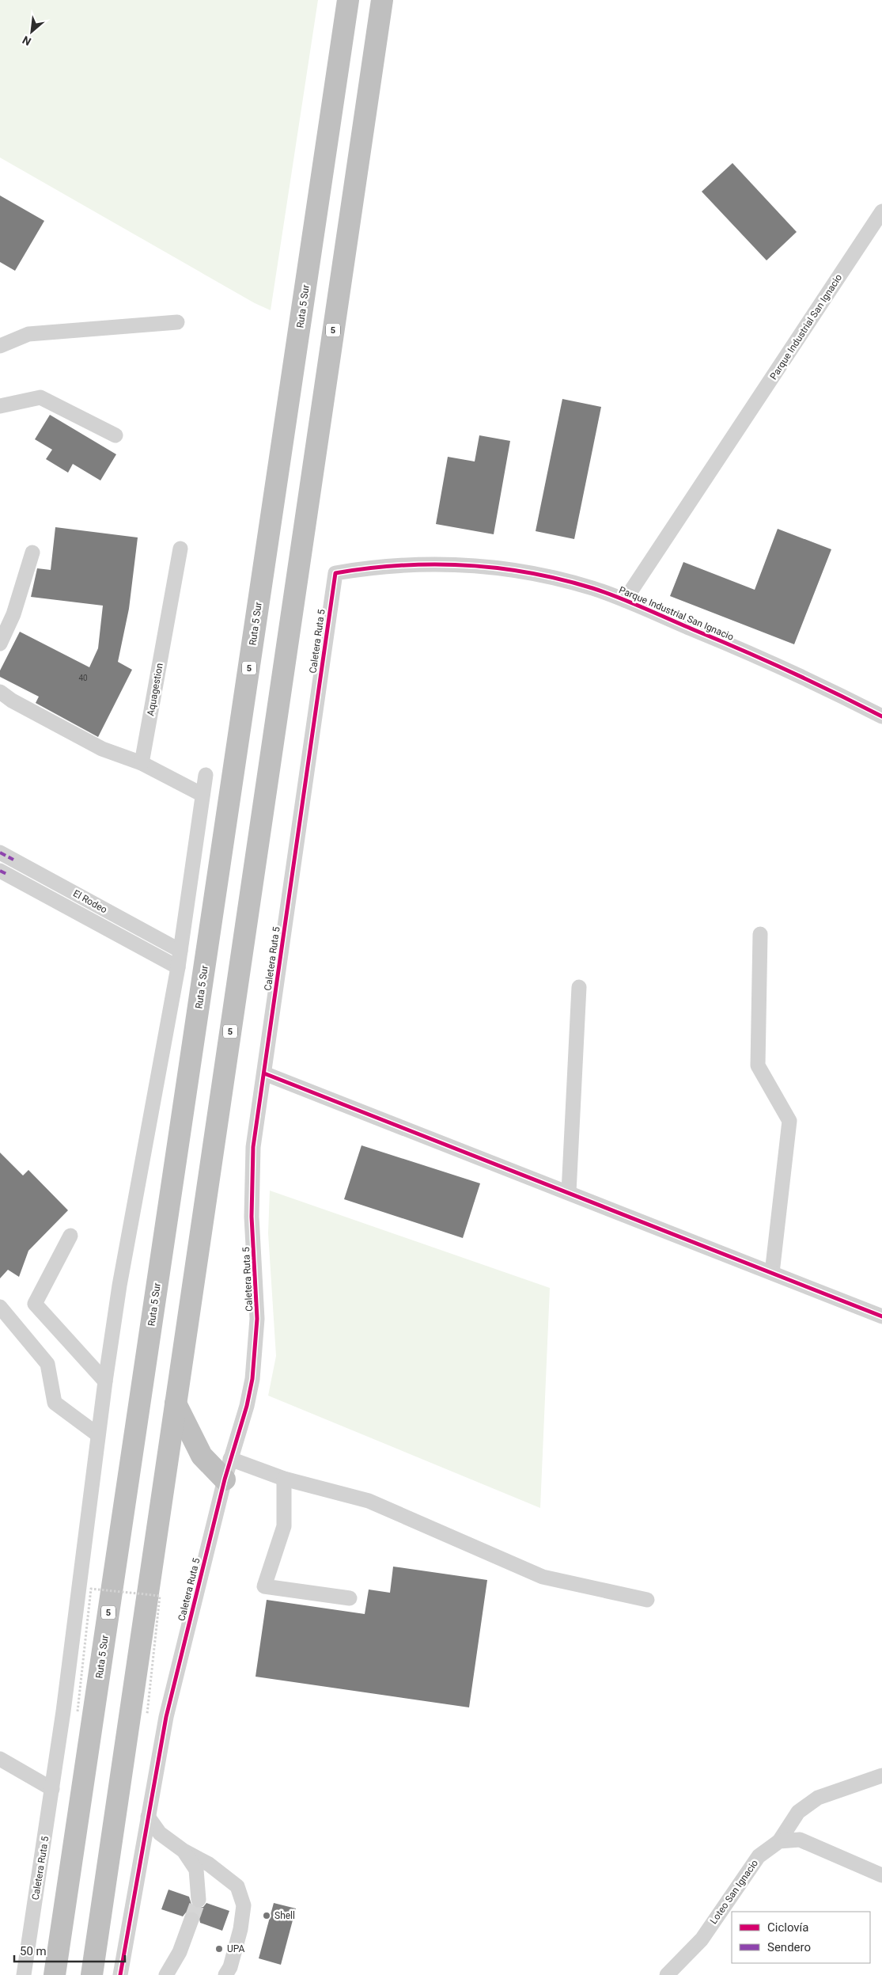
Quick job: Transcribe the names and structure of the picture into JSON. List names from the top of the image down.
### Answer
{
  "streets": {
    "highway": ["Ruta 5 Sur", "5"],
    "street": [
      "Parque Industrial San Ignacio",
      "Caletera Ruta 5",
      "Aquagestion",
      "El Rodeo",
      "Loteo San Ignacio"
    ]
  },
  "crossings": [
    ["Parque Industrial San Ignacio", "Caletera Ruta 5"],
    ["Caletera Ruta 5", "El Rodeo"]
  ],
  "places": ["Shell", "UPA"],
  "house_numbers": ["40"],
  "legend": ["Ciclovía", "Sendero"],
  "scale_bar": "50 m",
  "north": "bottom left"
}
